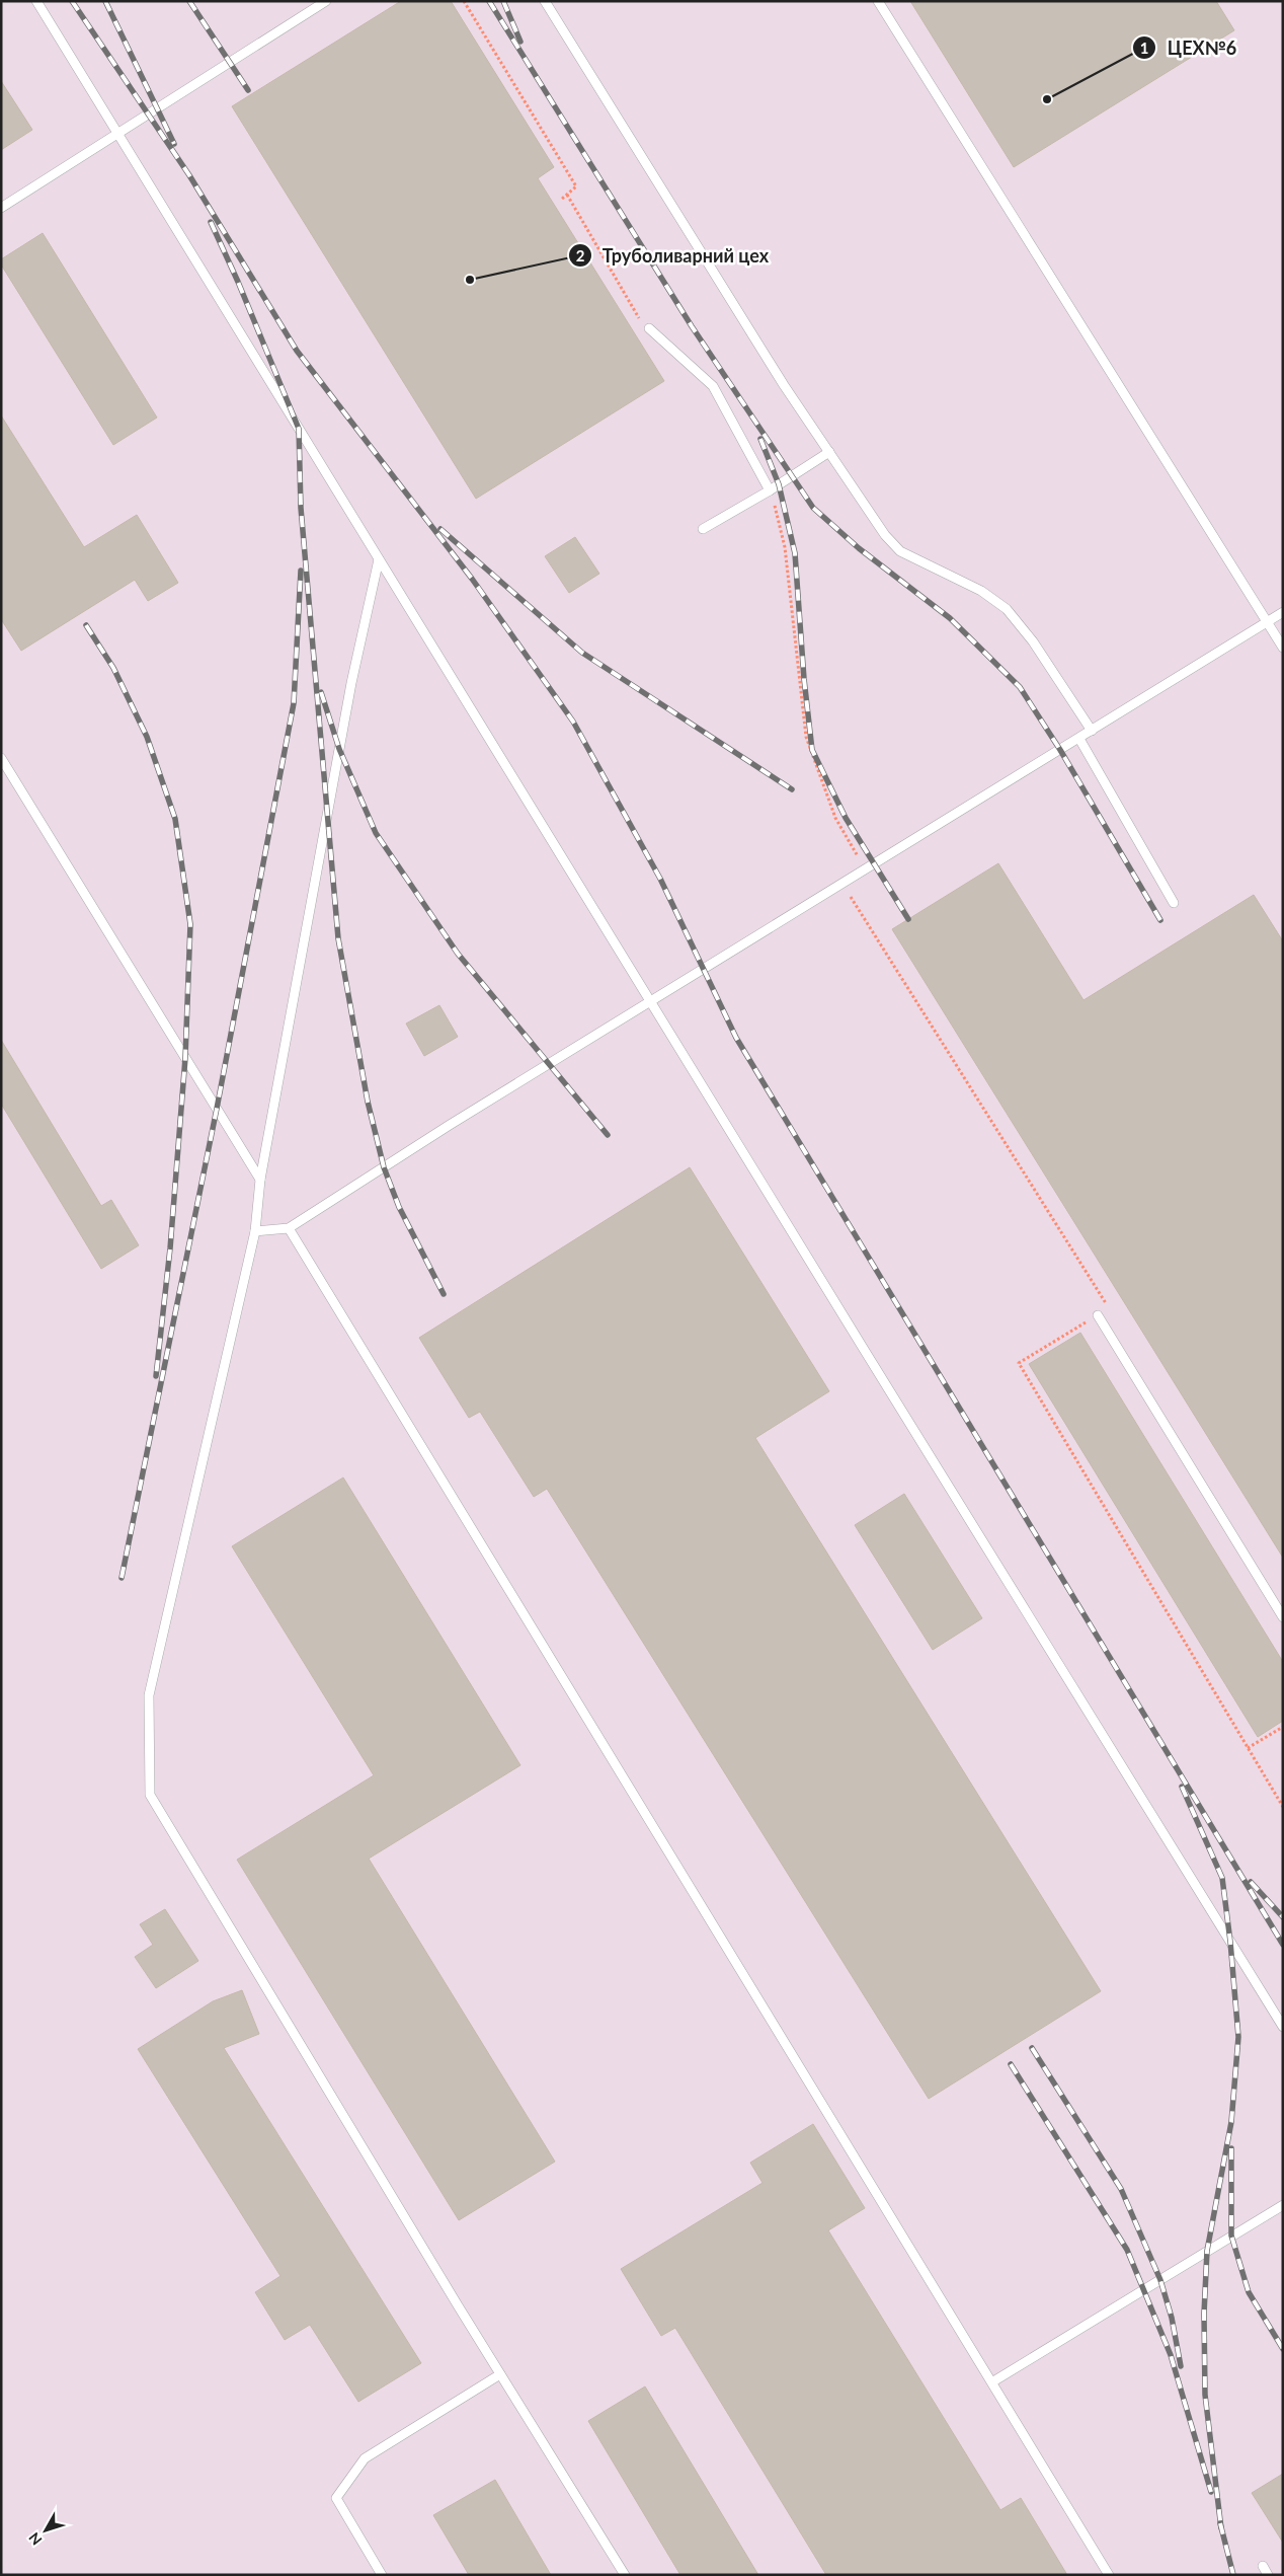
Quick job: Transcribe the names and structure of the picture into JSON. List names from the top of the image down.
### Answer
{
  "places": ["ЦЕХ№6", "Труболиварний цех"],
  "north": "bottom left"
}
